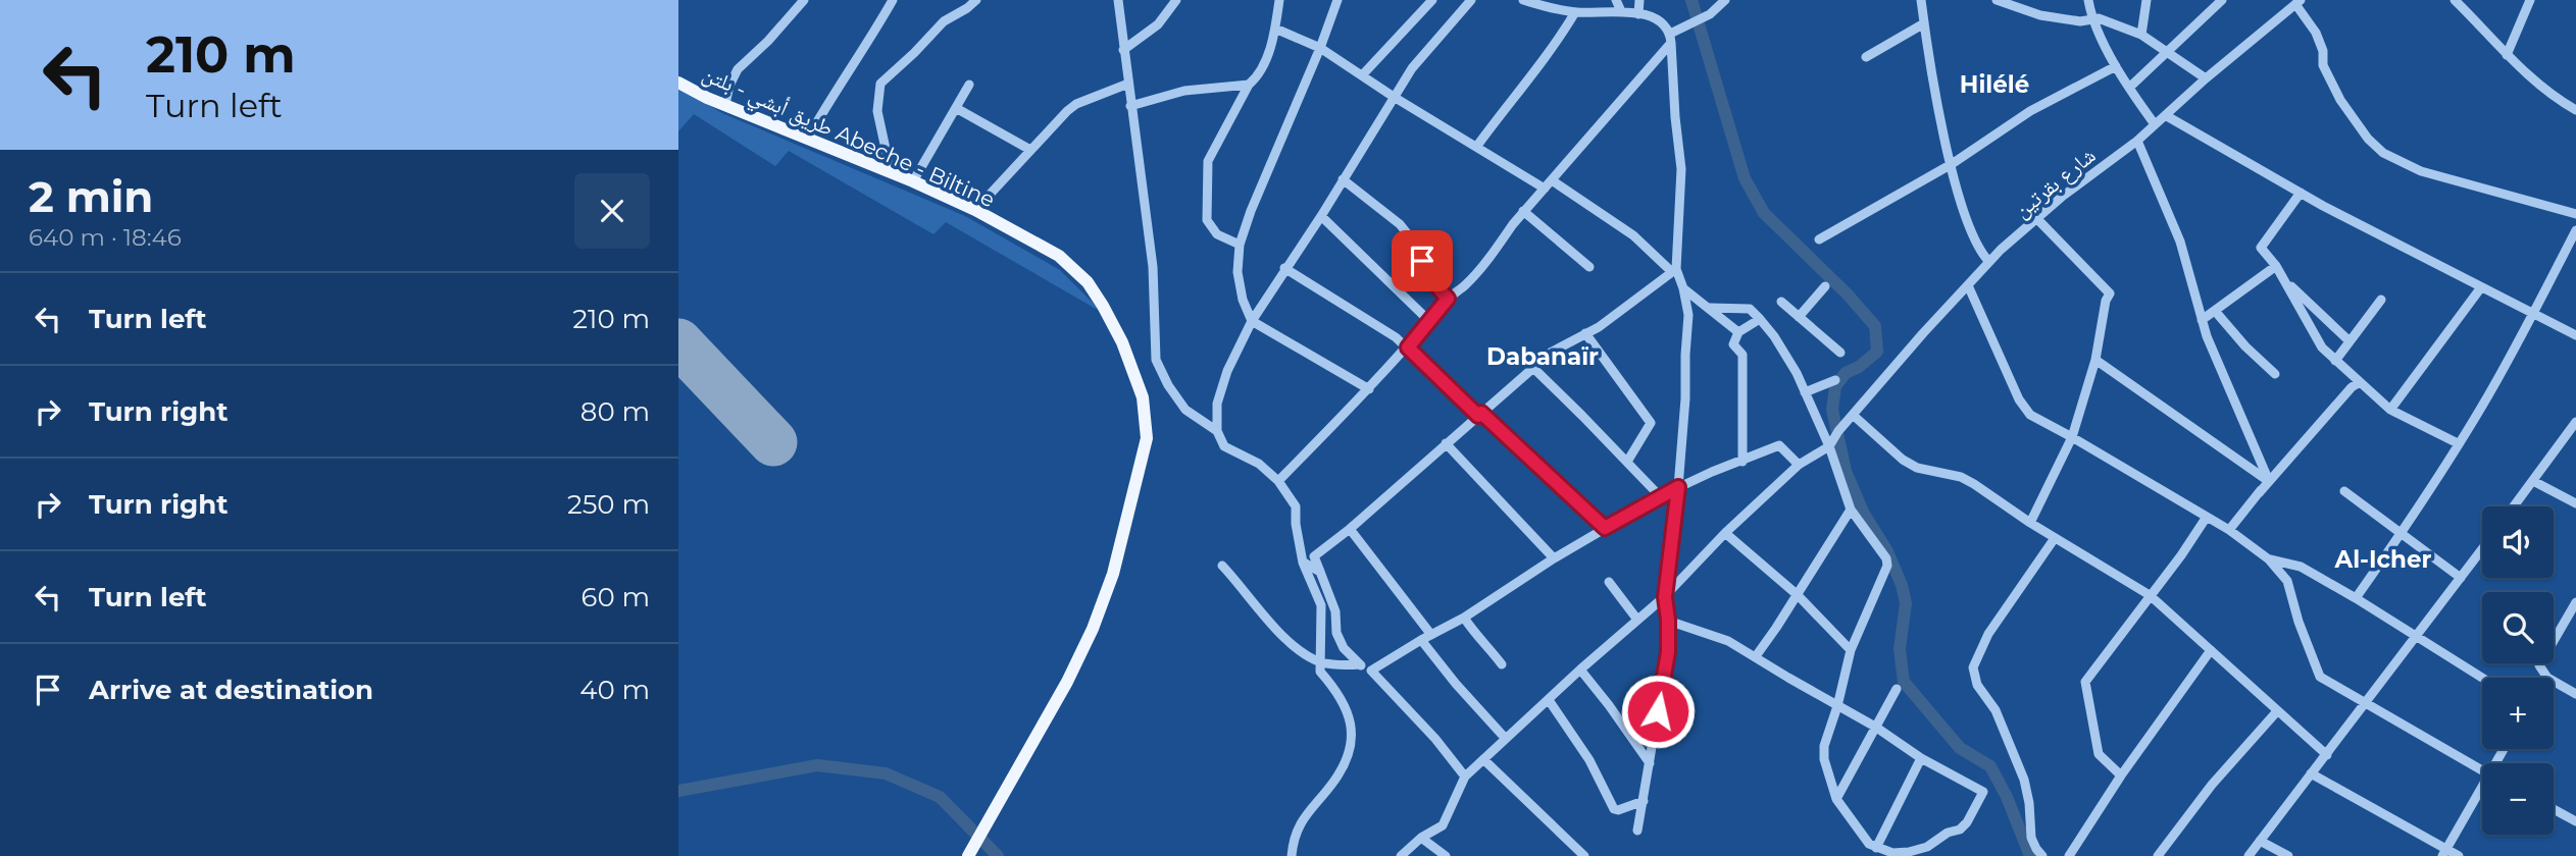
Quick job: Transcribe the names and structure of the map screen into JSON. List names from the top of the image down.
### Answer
{
  "streets": {
    "main road": ["طريق أبشي - بلتن Abeche - Biltine"],
    "street": ["شارع بقرتين"]
  },
  "districts": ["Hilélé", "Dabanaïr", "Al-Icher"],
  "page": {
    "turn": ["210 m", "Turn left"],
    "heading": ["2 min", "640 m · 18:46"],
    "list": [
      {
        "name": "Turn left",
        "value": "210 m"
      },
      {
        "name": "Turn right",
        "value": "80 m"
      },
      {
        "name": "Turn right",
        "value": "250 m"
      },
      {
        "name": "Turn left",
        "value": "60 m"
      },
      {
        "name": "Arrive at destination",
        "value": "40 m"
      }
    ],
    "map_buttons": ["+", "−"]
  }
}
